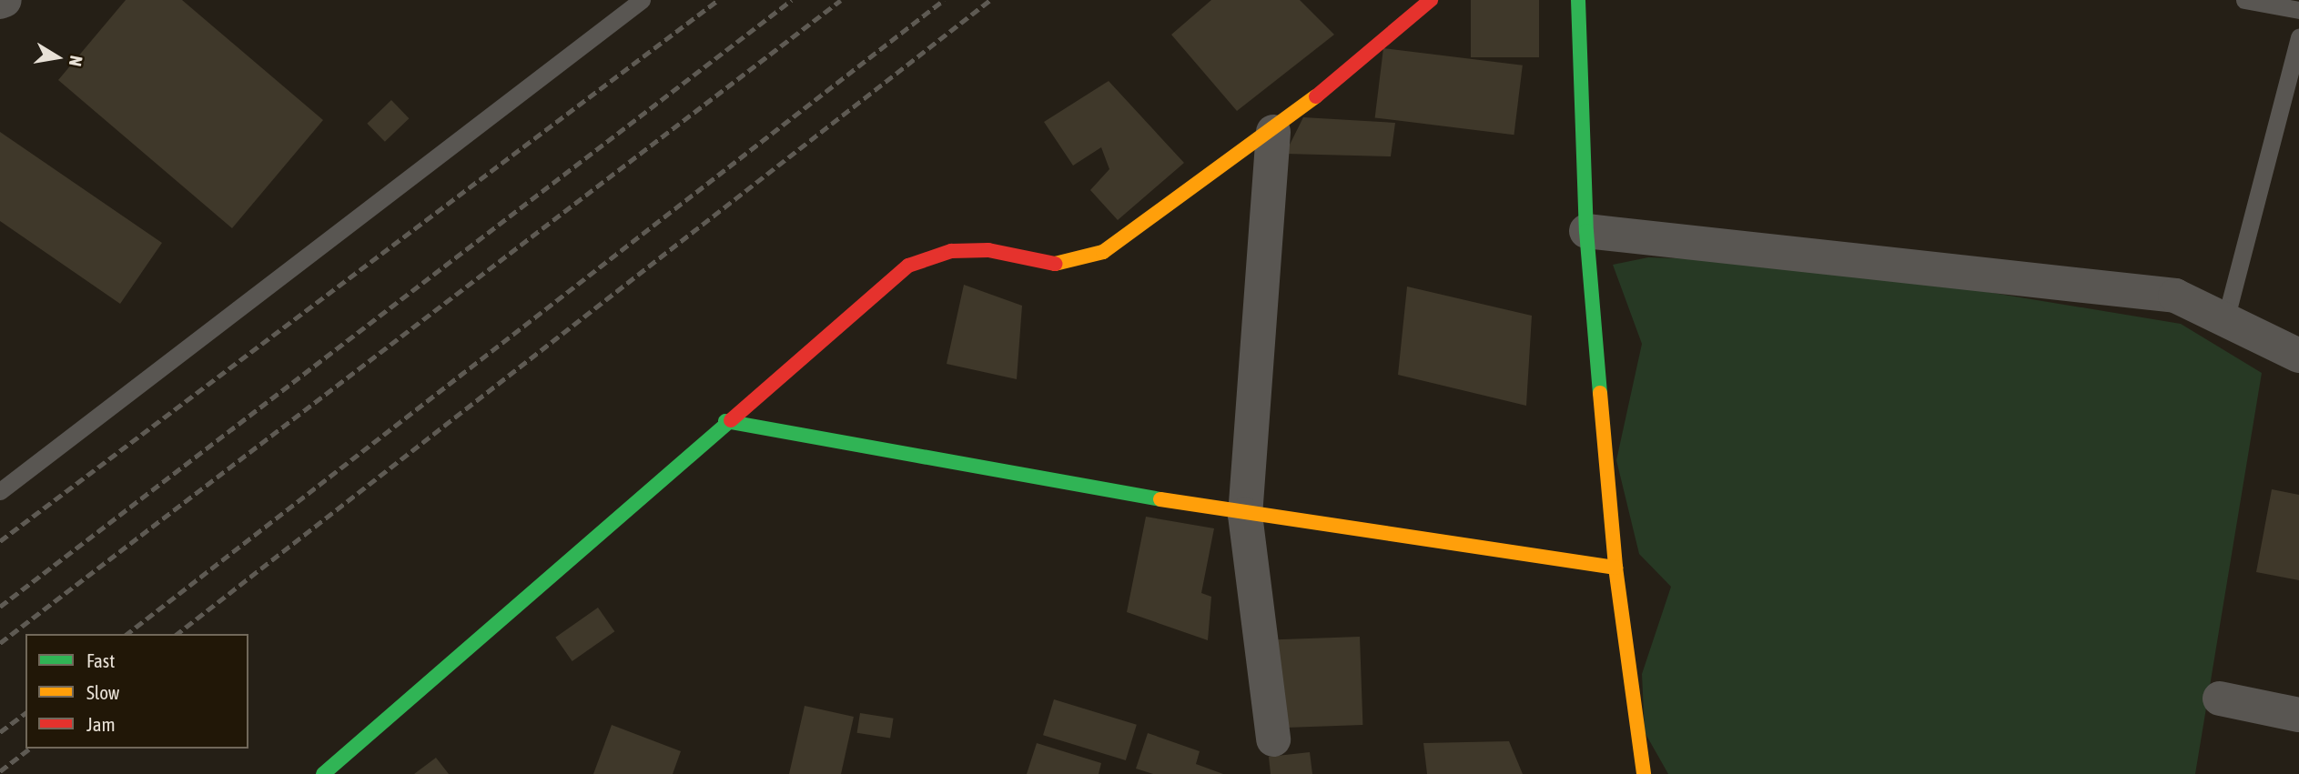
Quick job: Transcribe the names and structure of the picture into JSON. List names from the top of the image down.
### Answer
{
  "legend": ["Fast", "Slow", "Jam"],
  "north": "right"
}
